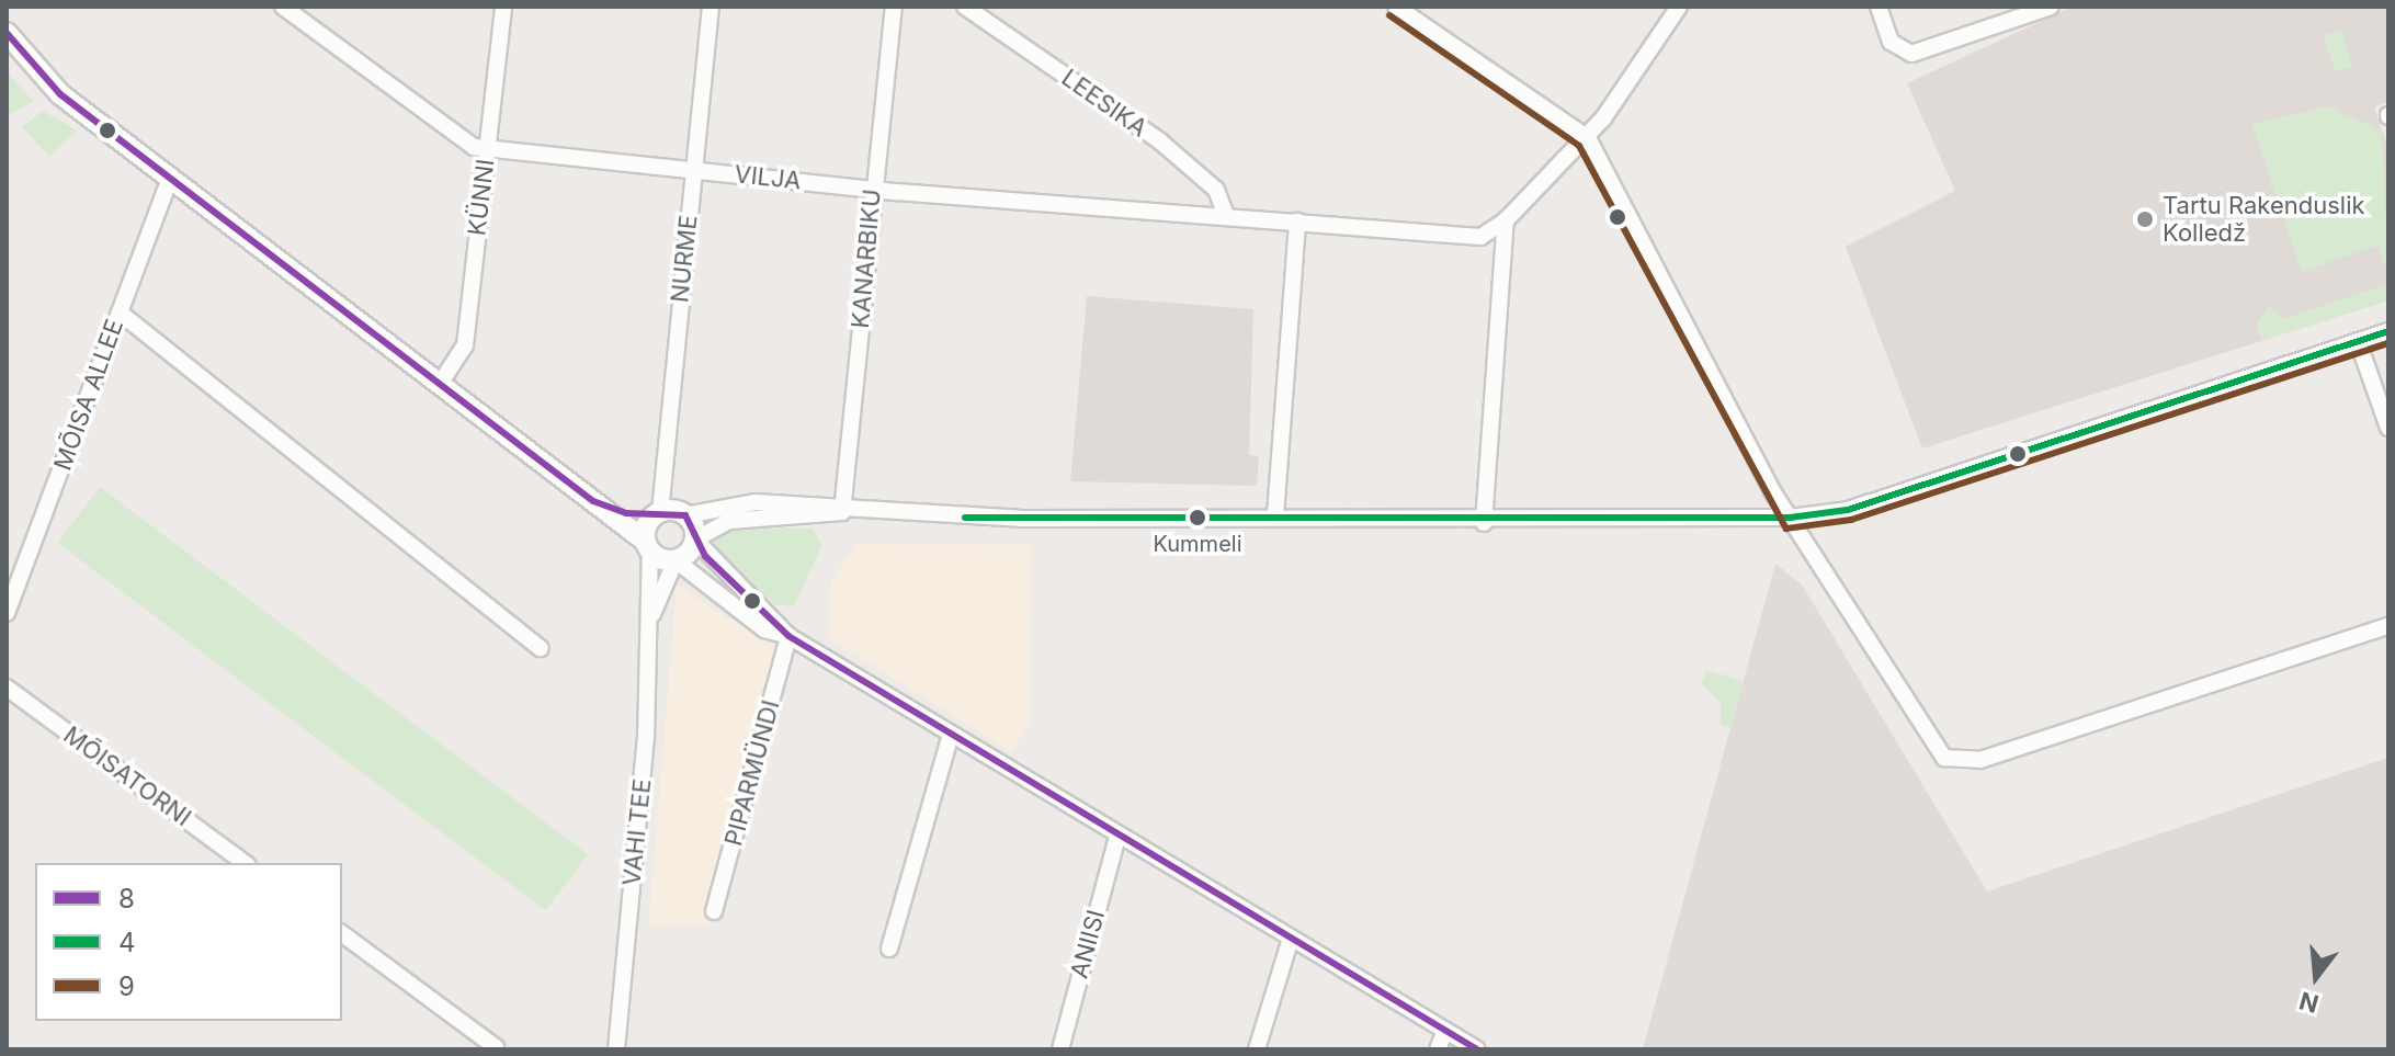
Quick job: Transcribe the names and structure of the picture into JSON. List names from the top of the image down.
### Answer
{
  "streets": {
    "street": [
      "LEESIKA",
      "VILJA",
      "KÜNNI",
      "NURME",
      "KANARBIKU",
      "MÕISA ALLEE",
      "PIPARMÜNDI",
      "MÕISATORNI",
      "VAHI TEE",
      "ANIISI"
    ]
  },
  "crossings": [
    ["LEESIKA", "VILJA"],
    ["VILJA", "KÜNNI"],
    ["VILJA", "NURME"],
    ["VILJA", "KANARBIKU"],
    ["NURME", "VAHI TEE"]
  ],
  "places": ["Tartu Rakenduslik Kolledž", "Kummeli"],
  "lines": ["transit line 9", "transit line 8", "transit line 4"],
  "legend": ["8", "4", "9"],
  "north": "bottom"
}
